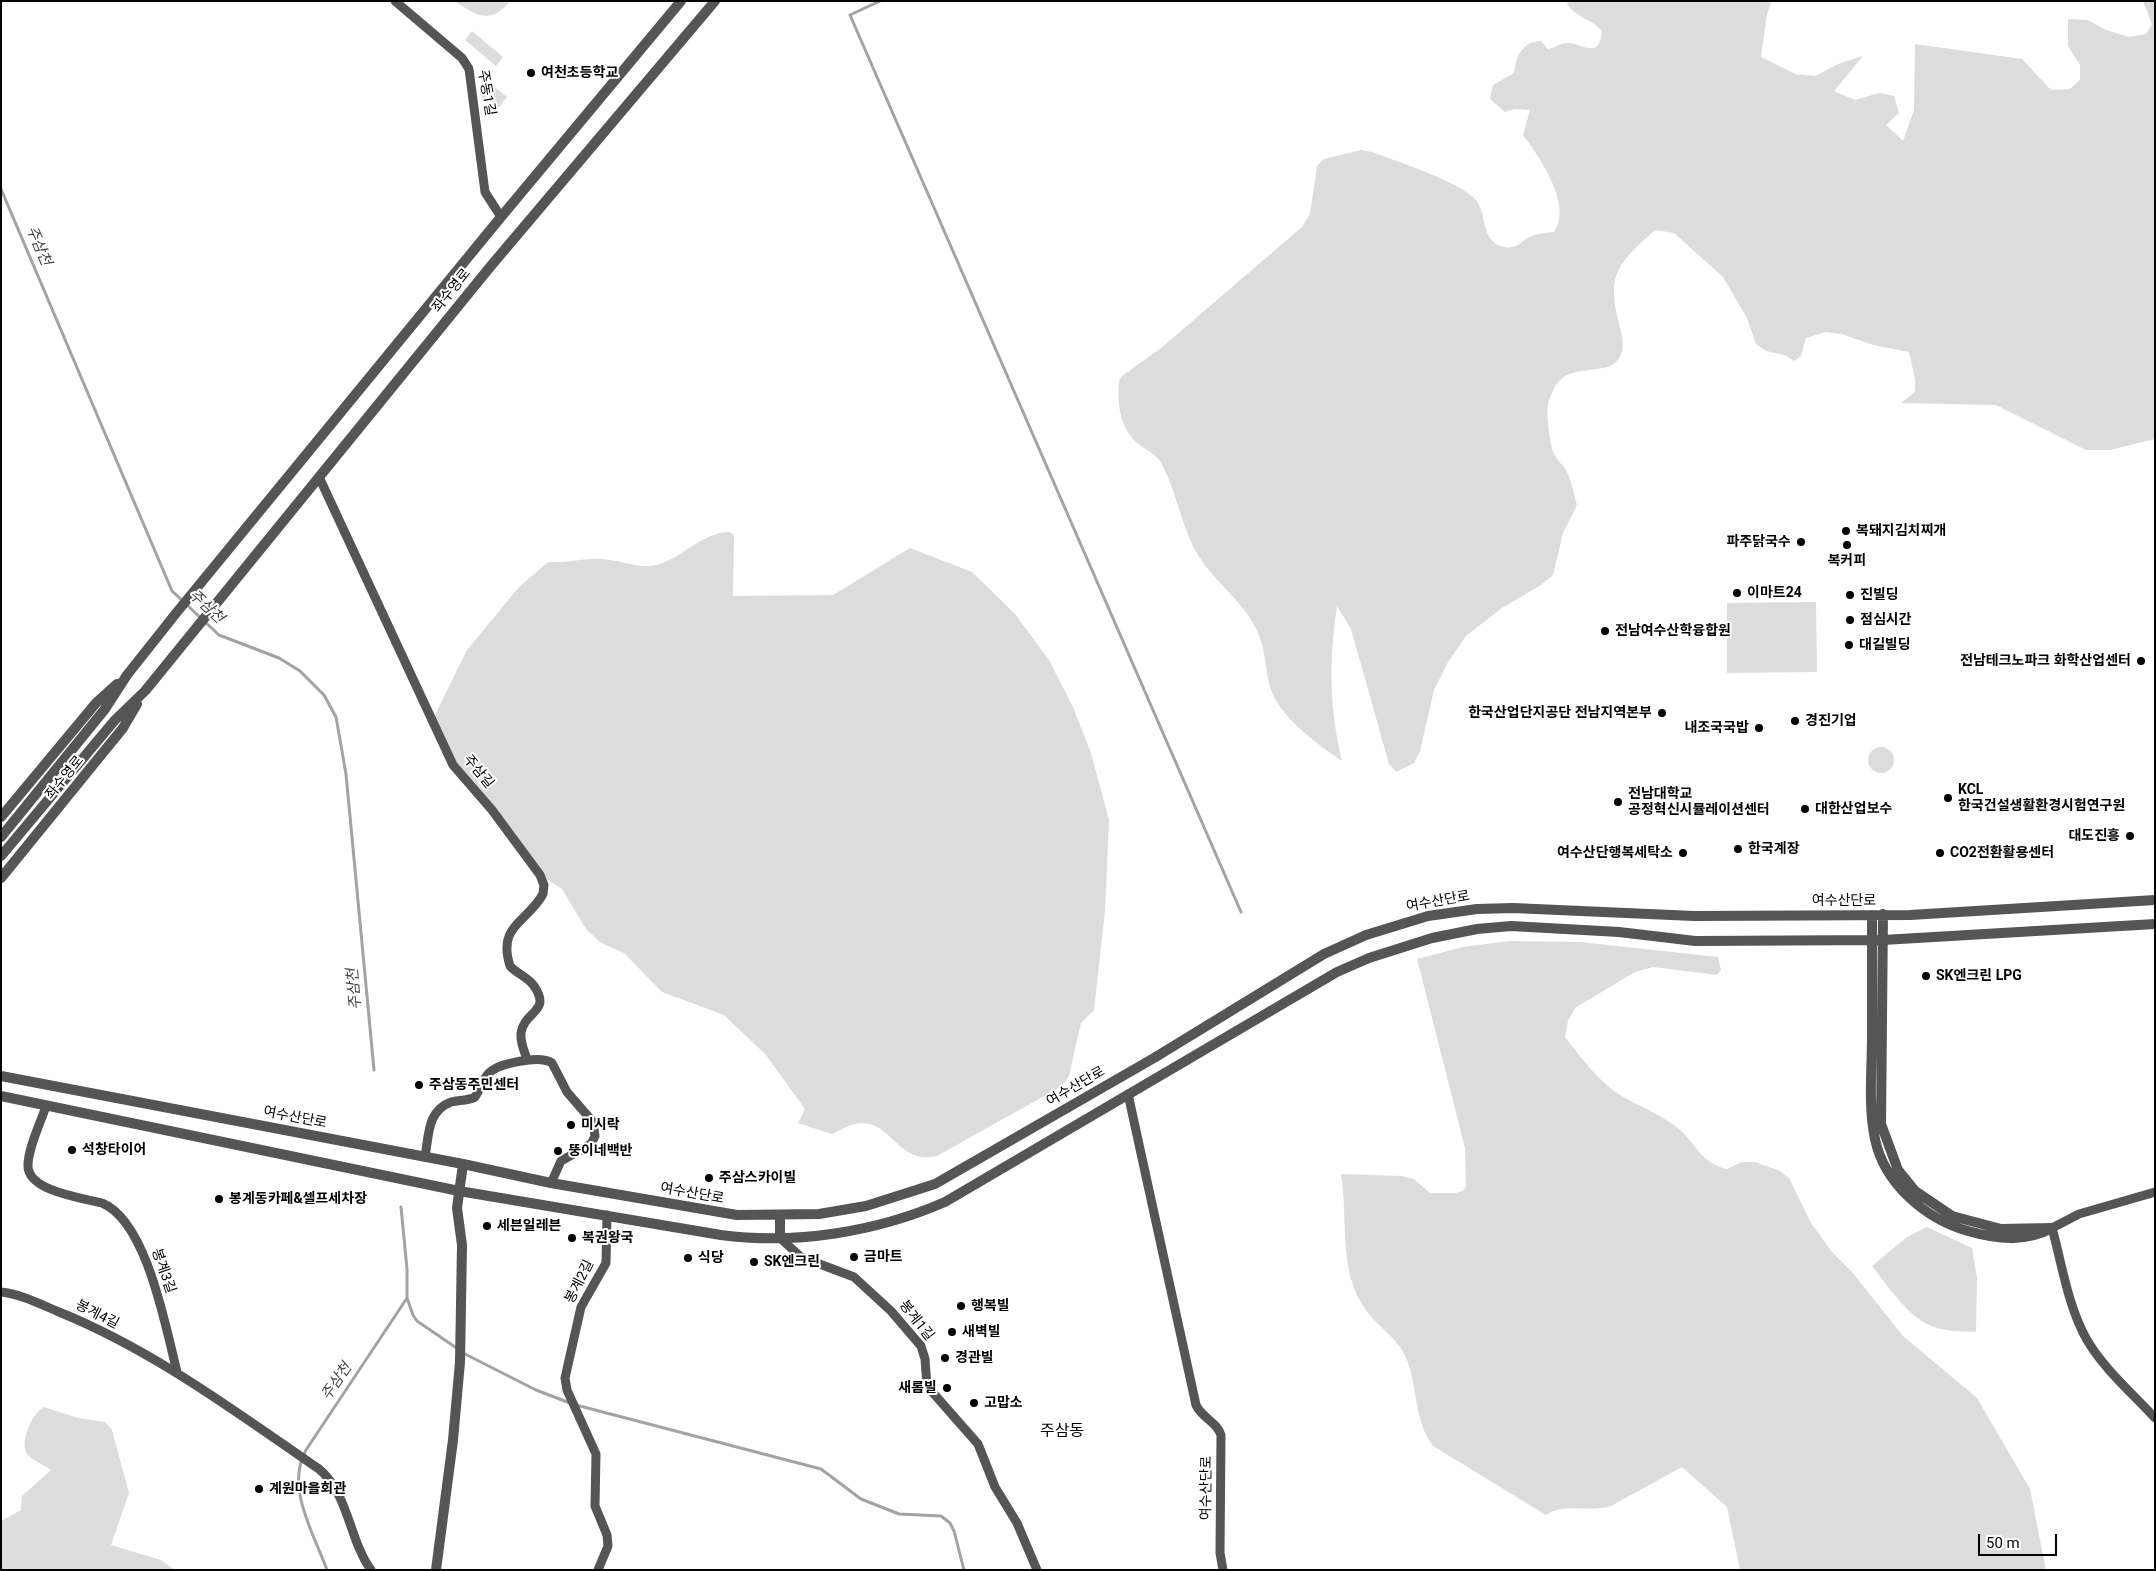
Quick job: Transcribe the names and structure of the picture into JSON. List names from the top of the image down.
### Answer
{
  "streets": {
    "street": [
      "주동1길",
      "좌수영로",
      "주삼길",
      "여수산단로",
      "봉계3길",
      "봉계2길",
      "봉계4길",
      "봉계1길"
    ]
  },
  "crossings": [
    ["주동1길", "좌수영로"],
    ["좌수영로", "주삼길"],
    ["봉계3길", "봉계4길"]
  ],
  "districts": ["주삼동"],
  "water": ["주삼천"],
  "places": [
    "여천초등학교",
    "복돼지김치찌개",
    "파주닭국수",
    "복커피",
    "이마트24",
    "진빌딩",
    "점심시간",
    "전남여수산학융합원",
    "대길빌딩",
    "전남테크노파크 화학산업센터",
    "한국산업단지공단 전남지역본부",
    "경진기업",
    "내조국국밥",
    "KCL 한국건설생활환경시험연구원",
    "전남대학교 공정혁신시뮬레이션센터",
    "대한산업보수",
    "대도진흥",
    "한국계장",
    "여수산단행복세탁소",
    "CO2전환활용센터",
    "SK엔크린 LPG",
    "주삼동주민센터",
    "미시락",
    "석창타이어",
    "뚱이네백반",
    "주삼스카이빌",
    "봉계동카페&셀프세차장",
    "세븐일레븐",
    "복권왕국",
    "금마트",
    "식당",
    "SK엔크린",
    "행복빌",
    "새벽빌",
    "경관빌",
    "새롬빌",
    "고맙소",
    "계원마을회관"
  ],
  "scale_bar": "50 m"
}
